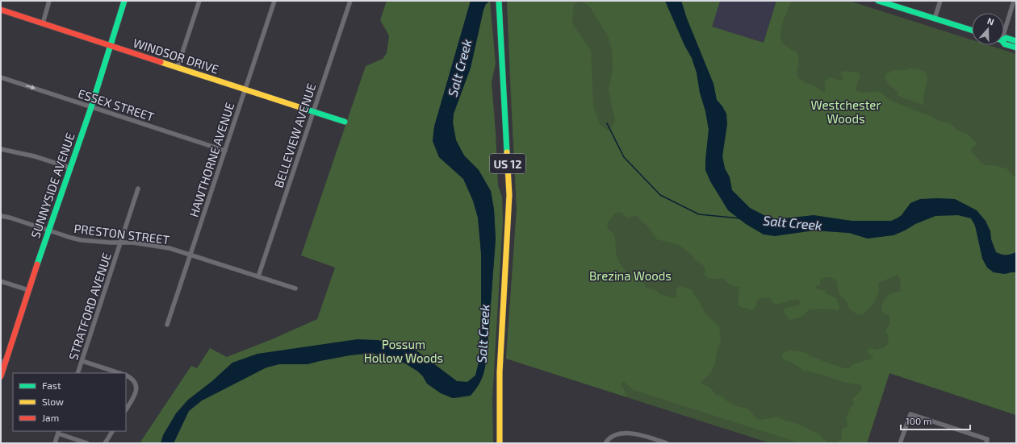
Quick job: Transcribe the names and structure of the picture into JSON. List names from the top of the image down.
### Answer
{
  "streets": {
    "street": [
      "WINDSOR DRIVE",
      "ESSEX STREET",
      "BELLEVIEW AVENUE",
      "HAWTHORNE AVENUE",
      "US 12",
      "SUNNYSIDE AVENUE",
      "PRESTON STREET",
      "STRATFORD AVENUE"
    ]
  },
  "crossings": [
    ["WINDSOR DRIVE", "BELLEVIEW AVENUE"],
    ["WINDSOR DRIVE", "HAWTHORNE AVENUE"],
    ["WINDSOR DRIVE", "SUNNYSIDE AVENUE"],
    ["ESSEX STREET", "HAWTHORNE AVENUE"],
    ["ESSEX STREET", "SUNNYSIDE AVENUE"],
    ["BELLEVIEW AVENUE", "PRESTON STREET"],
    ["HAWTHORNE AVENUE", "PRESTON STREET"],
    ["SUNNYSIDE AVENUE", "PRESTON STREET"],
    ["PRESTON STREET", "STRATFORD AVENUE"]
  ],
  "one_way": ["ESSEX STREET"],
  "water": ["Salt Creek"],
  "parks": ["Westchester Woods", "Brezina Woods", "Possum Hollow Woods"],
  "legend": ["Fast", "Slow", "Jam"],
  "scale_bar": "100 m",
  "north": "top"
}
